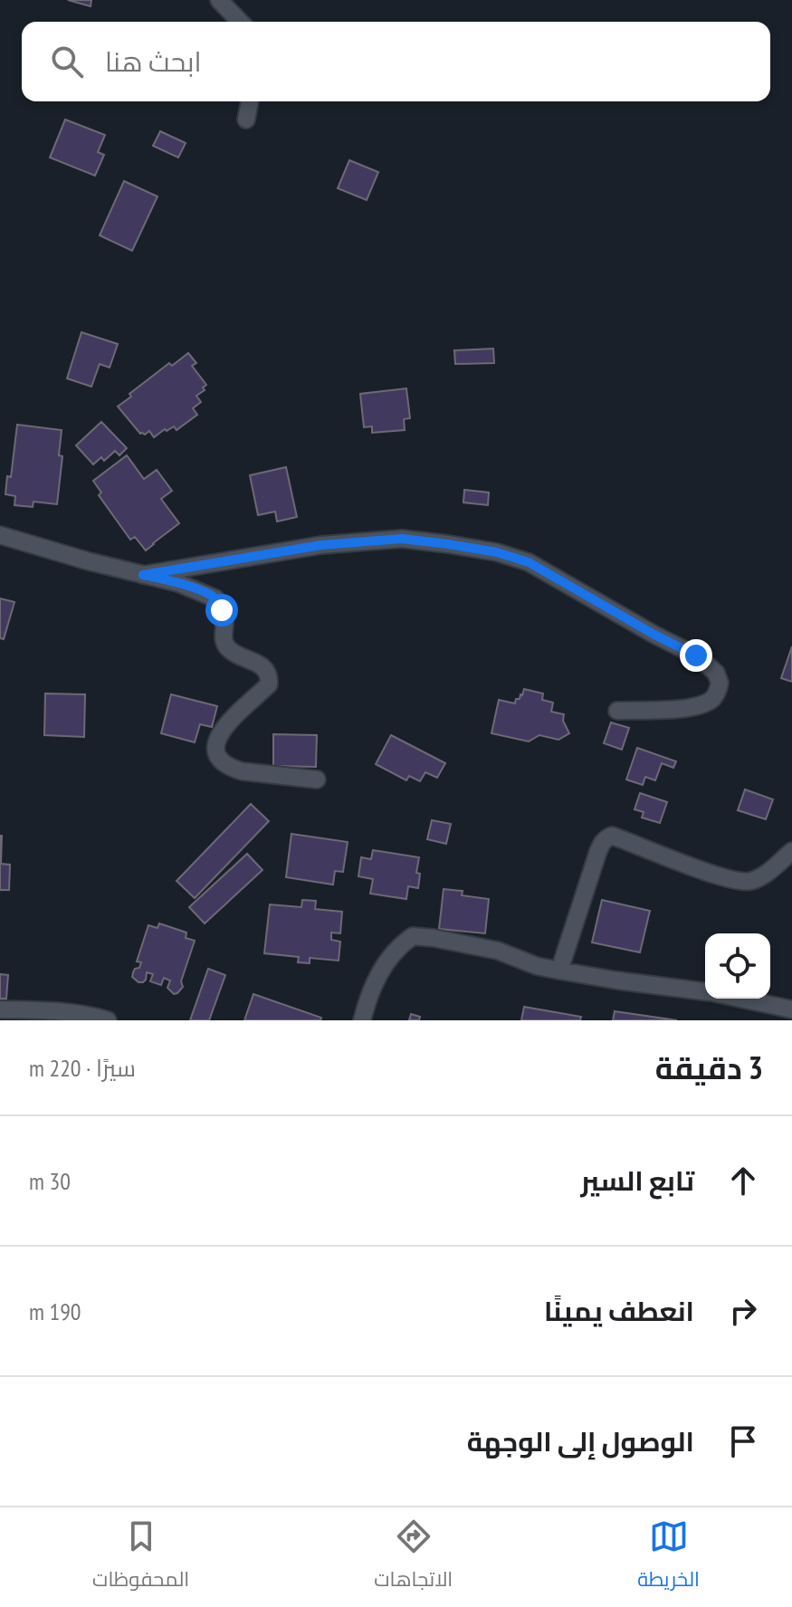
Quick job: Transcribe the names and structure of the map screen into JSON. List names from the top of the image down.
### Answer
{
  "page": {
    "search": "ابحث هنا",
    "heading": ["3 دقيقة", "سيرًا · 220 m"],
    "list": [
      ["تابع السير", "30 m"],
      ["انعطف يمينًا", "190 m"],
      "الوصول إلى الوجهة"
    ],
    "nav": ["الخريطة", "الاتجاهات", "المحفوظات"]
  }
}
